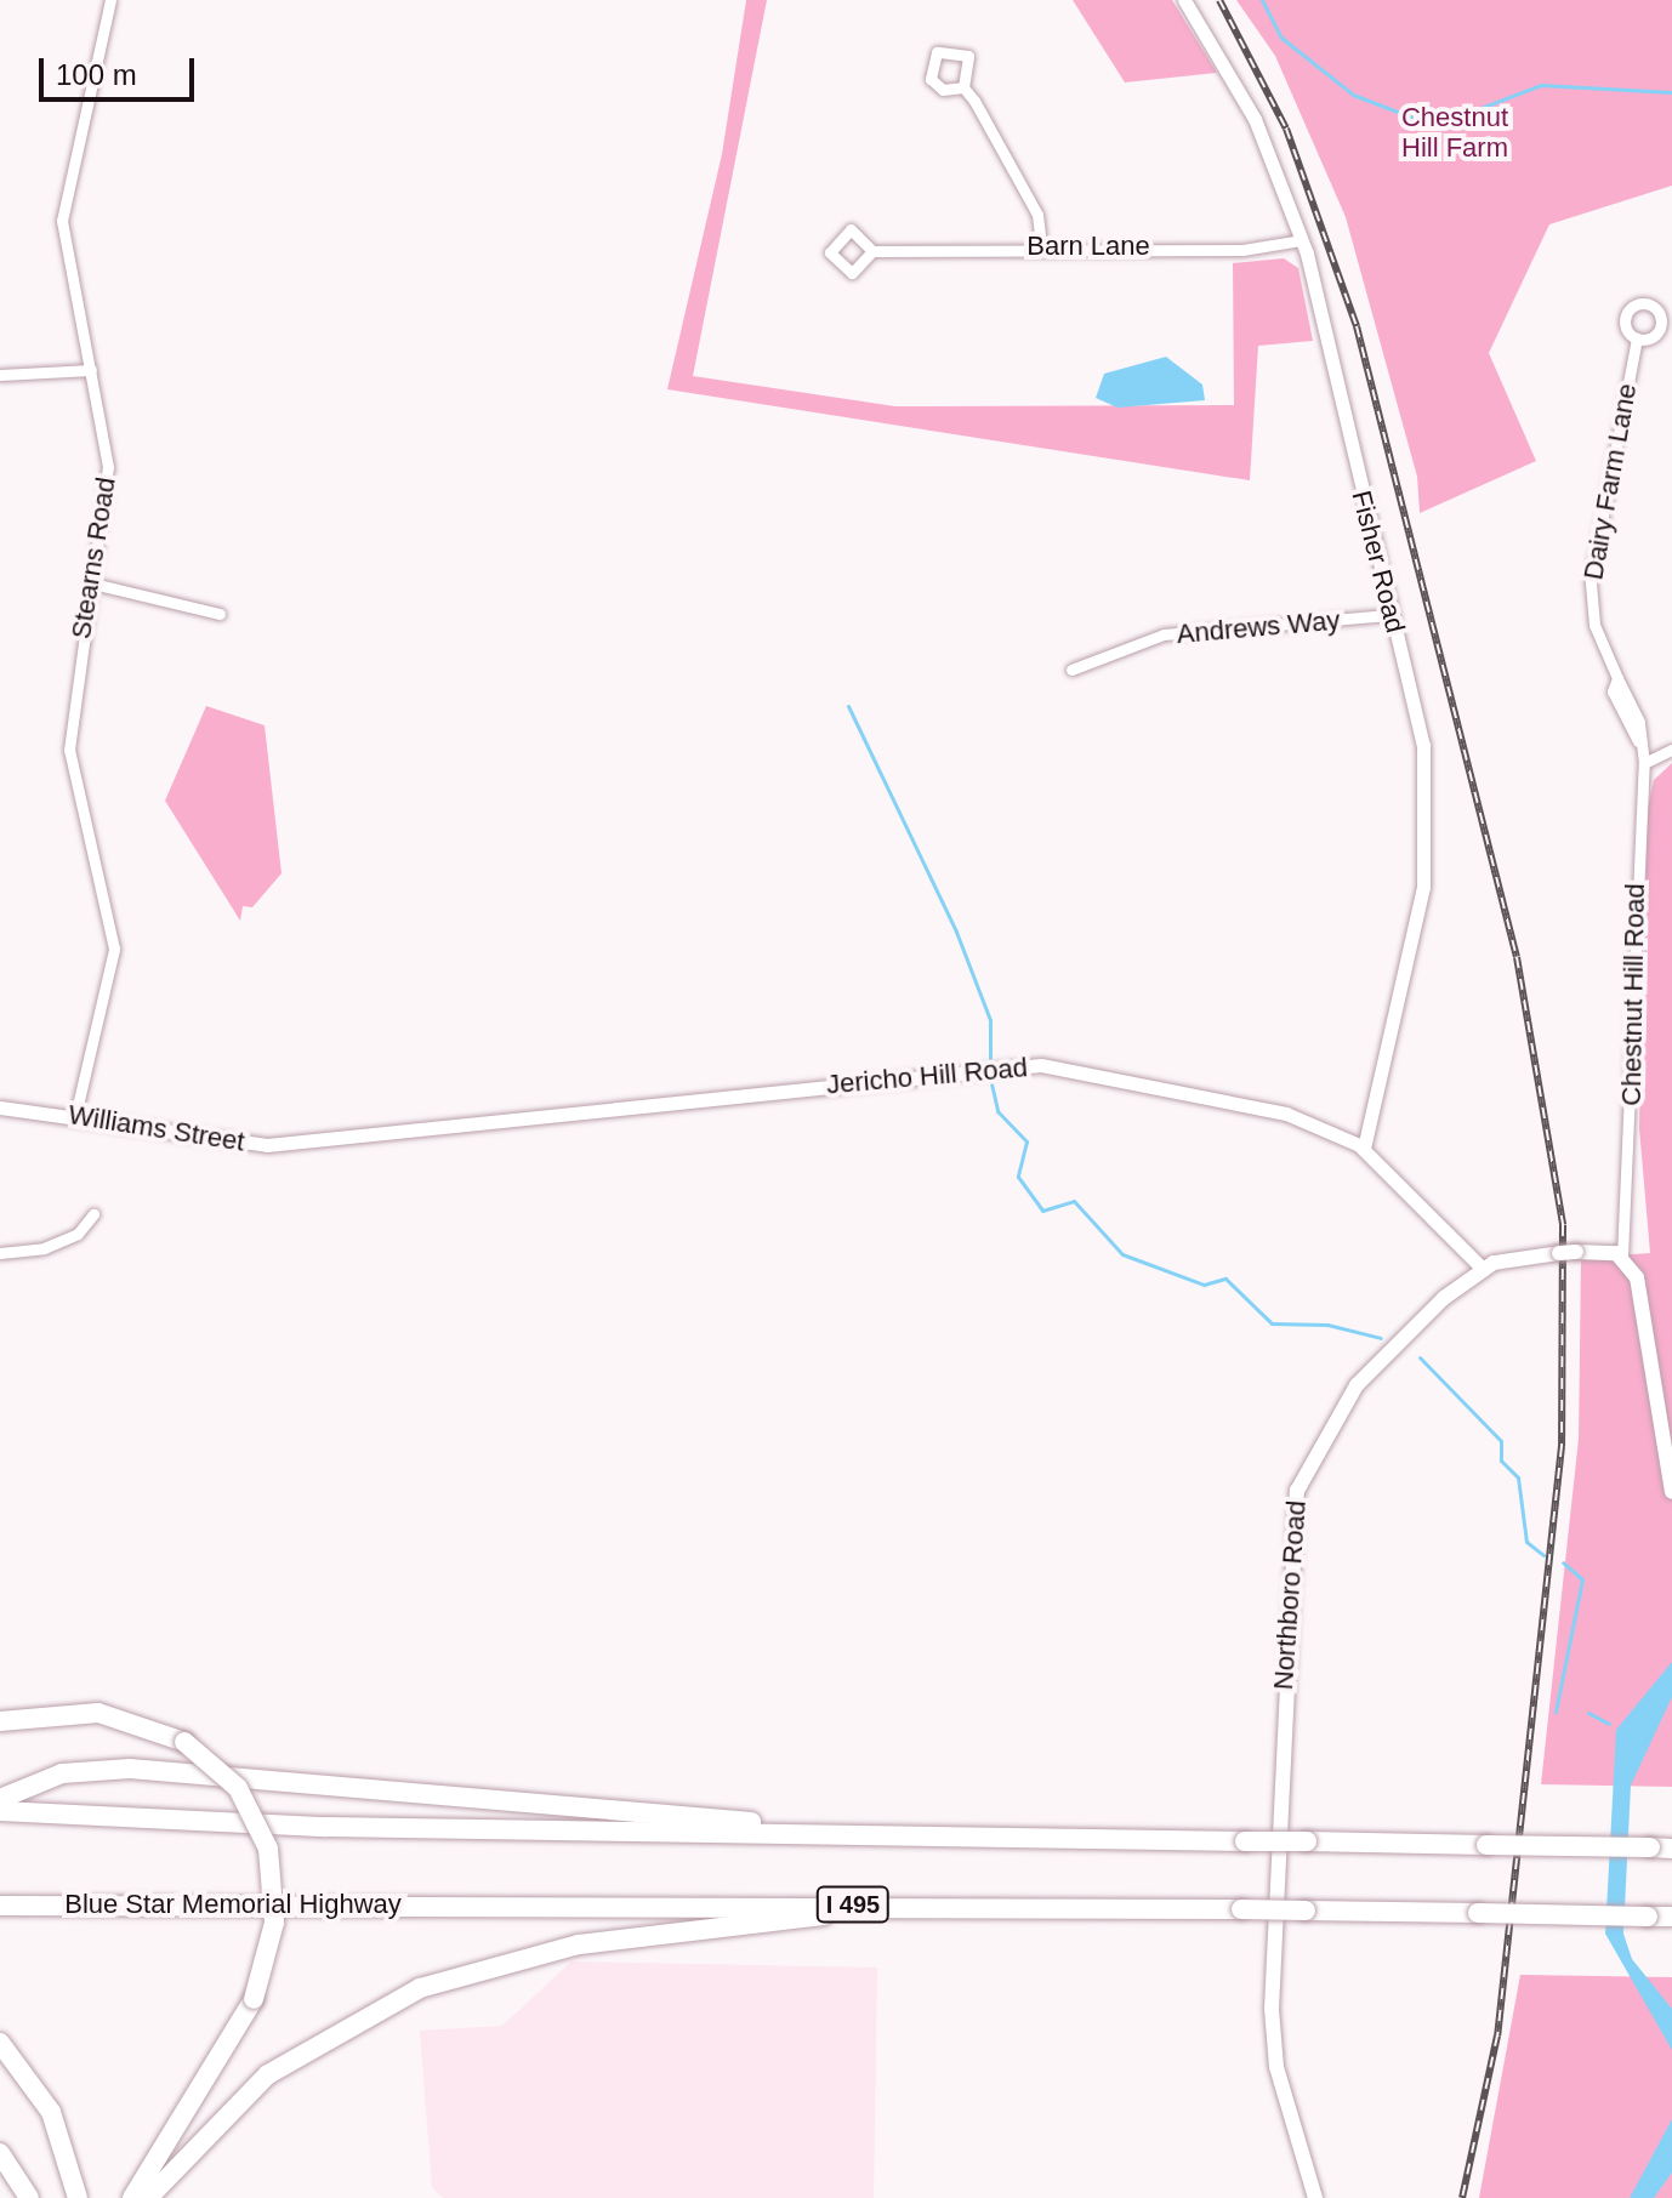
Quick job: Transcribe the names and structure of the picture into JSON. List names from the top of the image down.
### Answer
{
  "streets": {
    "highway": ["Blue Star Memorial Highway", "I 495"],
    "main road": ["Northboro Road"],
    "street": [
      "Barn Lane",
      "Dairy Farm Lane",
      "Stearns Road",
      "Fisher Road",
      "Andrews Way",
      "Chestnut Hill Road",
      "Jericho Hill Road",
      "Williams Street"
    ]
  },
  "crossings": [
    ["Barn Lane", "Fisher Road"],
    ["Dairy Farm Lane", "Chestnut Hill Road"],
    ["Stearns Road", "Williams Street"],
    ["Fisher Road", "Andrews Way"],
    ["Fisher Road", "Jericho Hill Road"],
    ["Jericho Hill Road", "Williams Street"],
    ["Jericho Hill Road", "Northboro Road"],
    ["Blue Star Memorial Highway", "I 495"]
  ],
  "parks": ["Chestnut Hill Farm"],
  "scale_bar": "100 m"
}
